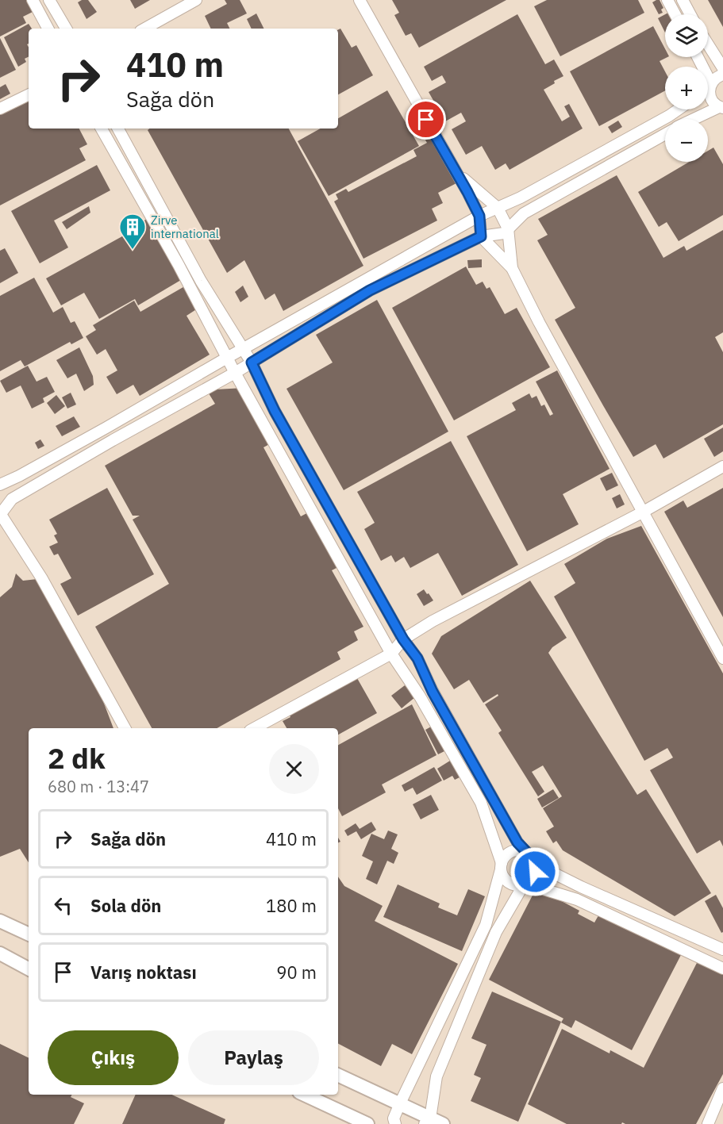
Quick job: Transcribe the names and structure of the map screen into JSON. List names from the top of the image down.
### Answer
{
  "places": {
    "building": ["Zirve international"]
  },
  "page": {
    "map_buttons": ["+", "−"],
    "turn": ["410 m", "Sağa dön"],
    "heading": ["2 dk", "680 m · 13:47"],
    "list": [
      {
        "name": "Sağa dön",
        "value": "410 m"
      },
      {
        "name": "Sola dön",
        "value": "180 m"
      },
      {
        "name": "Varış noktası",
        "value": "90 m"
      }
    ],
    "buttons": ["Çıkış", "Paylaş"]
  }
}
